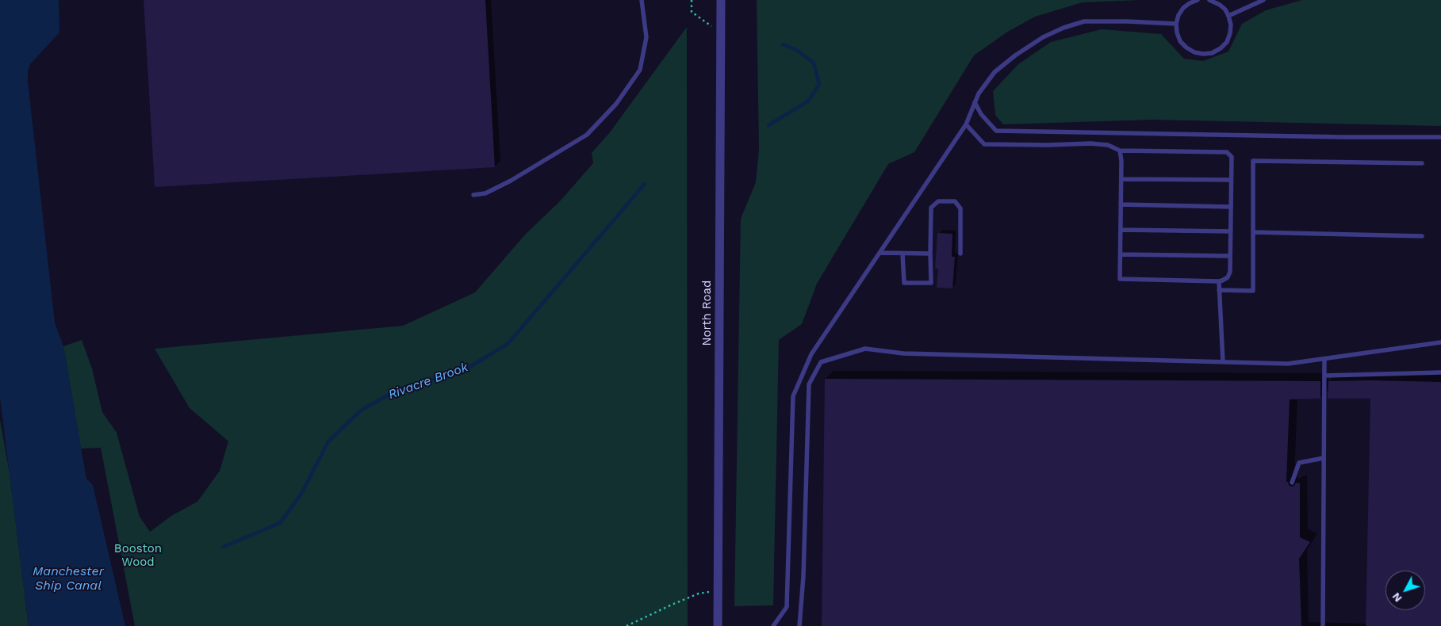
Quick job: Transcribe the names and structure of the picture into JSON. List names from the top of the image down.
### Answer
{
  "streets": {
    "street": ["North Road"]
  },
  "water": ["Rivacre Brook", "Manchester Ship Canal"],
  "parks": ["Booston Wood"],
  "north": "bottom left"
}
